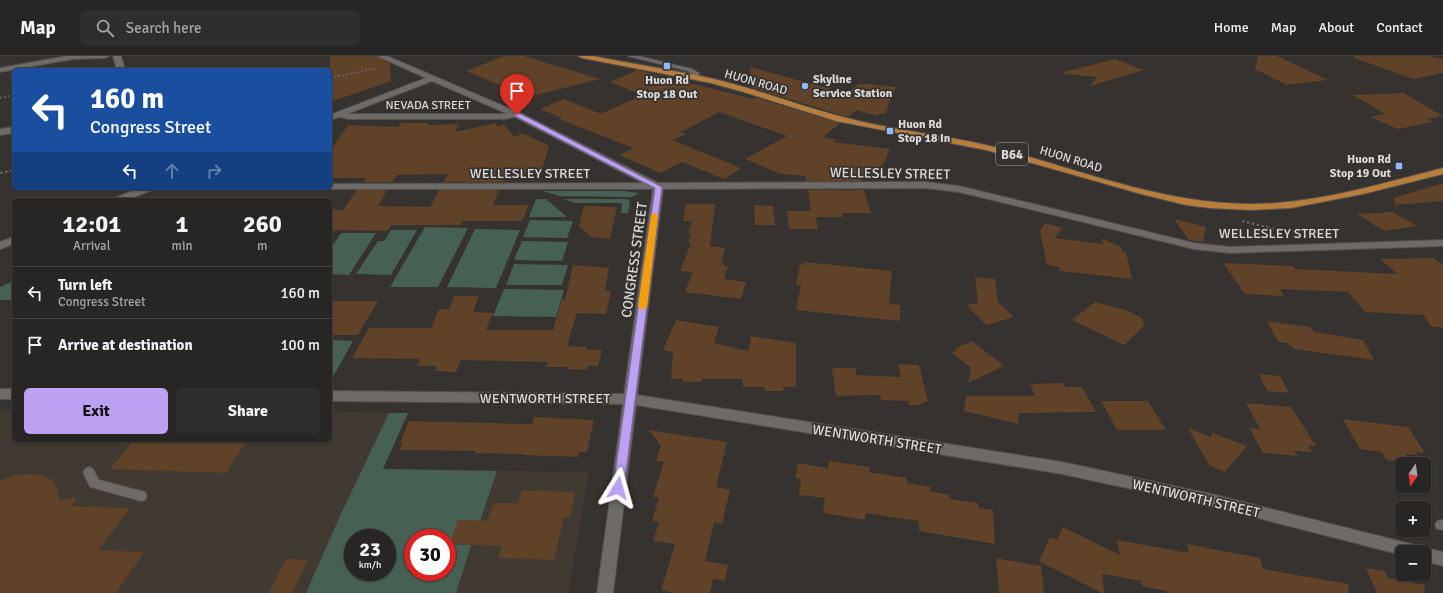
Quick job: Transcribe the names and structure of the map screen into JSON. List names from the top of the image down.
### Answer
{
  "streets": {
    "main road": ["HUON ROAD", "B64"],
    "street": [
      "NEVADA STREET",
      "WELLESLEY STREET",
      "CONGRESS STREET",
      "WENTWORTH STREET"
    ]
  },
  "crossings": [
    ["NEVADA STREET", "CONGRESS STREET"],
    ["WELLESLEY STREET", "CONGRESS STREET"],
    ["CONGRESS STREET", "WENTWORTH STREET"]
  ],
  "places": {
    "transit": ["Huon Rd Stop 18 Out", "Huon Rd Stop 18 In", "Huon Rd Stop 19 Out"],
    "other": ["Skyline Service Station"]
  },
  "north": "bottom",
  "page": {
    "header": "Map",
    "search": "Search here",
    "nav": [
      "Home",
      "Map",
      "About",
      "Contact"
    ],
    "turn": ["160 m", "Congress Street"],
    "eta": [
      "12:01",
      "Arrival",
      "1",
      "min",
      "260",
      "m"
    ],
    "list": [
      {
        "name": "Turn left",
        "note": "Congress Street",
        "value": "160 m"
      },
      {
        "name": "Arrive at destination",
        "value": "100 m"
      }
    ],
    "buttons": ["Exit", "Share"],
    "map_buttons": ["+", "−"],
    "speed": "23 km/h",
    "limit": "30"
  }
}
